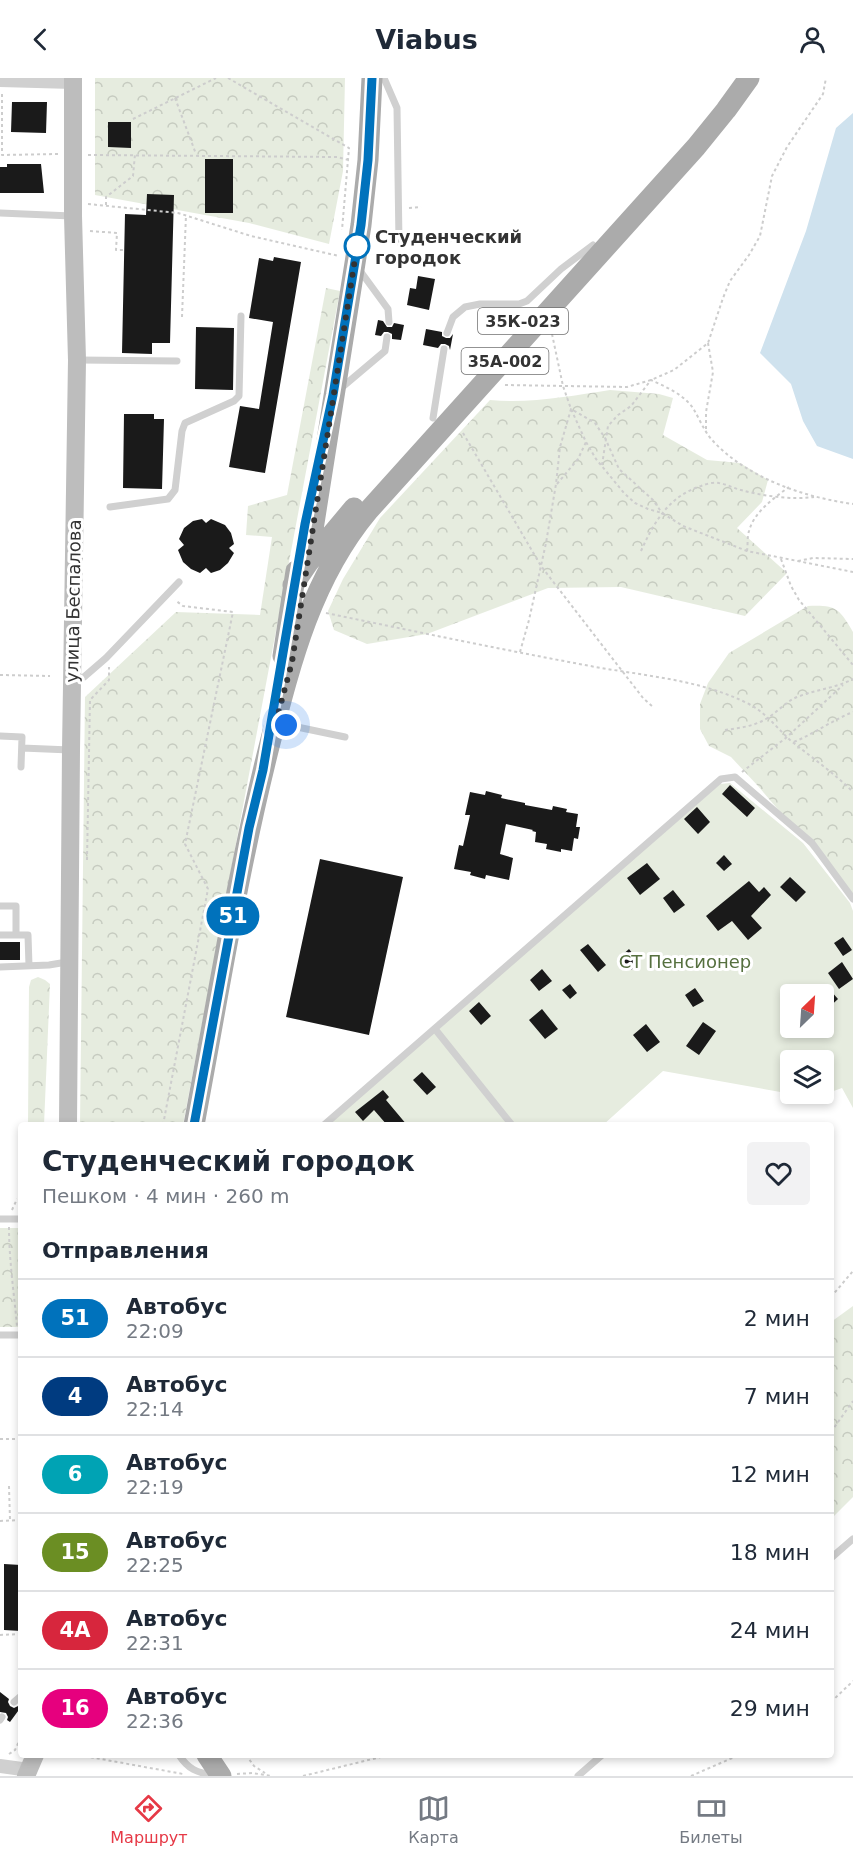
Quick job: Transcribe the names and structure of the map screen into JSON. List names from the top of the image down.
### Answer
{
  "streets": {
    "main road": ["35К-023", "35А-002", "улица Беспалова"]
  },
  "crossings": [
    ["35К-023", "35А-002"]
  ],
  "parks": ["СТ Пенсионер"],
  "places": ["Студенческий городок"],
  "lines": ["bus line 51"],
  "north": "top right",
  "page": {
    "header": "Viabus",
    "on_map": "51",
    "heading": [
      ["Студенческий городок", "Пешком · 4 мин · 260 m"],
      "Отправления"
    ],
    "list": [
      {
        "mark": "51",
        "name": "Автобус",
        "note": "22:09",
        "value": "2 мин"
      },
      {
        "mark": "4",
        "name": "Автобус",
        "note": "22:14",
        "value": "7 мин"
      },
      {
        "mark": "6",
        "name": "Автобус",
        "note": "22:19",
        "value": "12 мин"
      },
      {
        "mark": "15",
        "name": "Автобус",
        "note": "22:25",
        "value": "18 мин"
      },
      {
        "mark": "4А",
        "name": "Автобус",
        "note": "22:31",
        "value": "24 мин"
      },
      {
        "mark": "16",
        "name": "Автобус",
        "note": "22:36",
        "value": "29 мин"
      }
    ],
    "tabs": ["Маршрут", "Карта", "Билеты"]
  }
}
